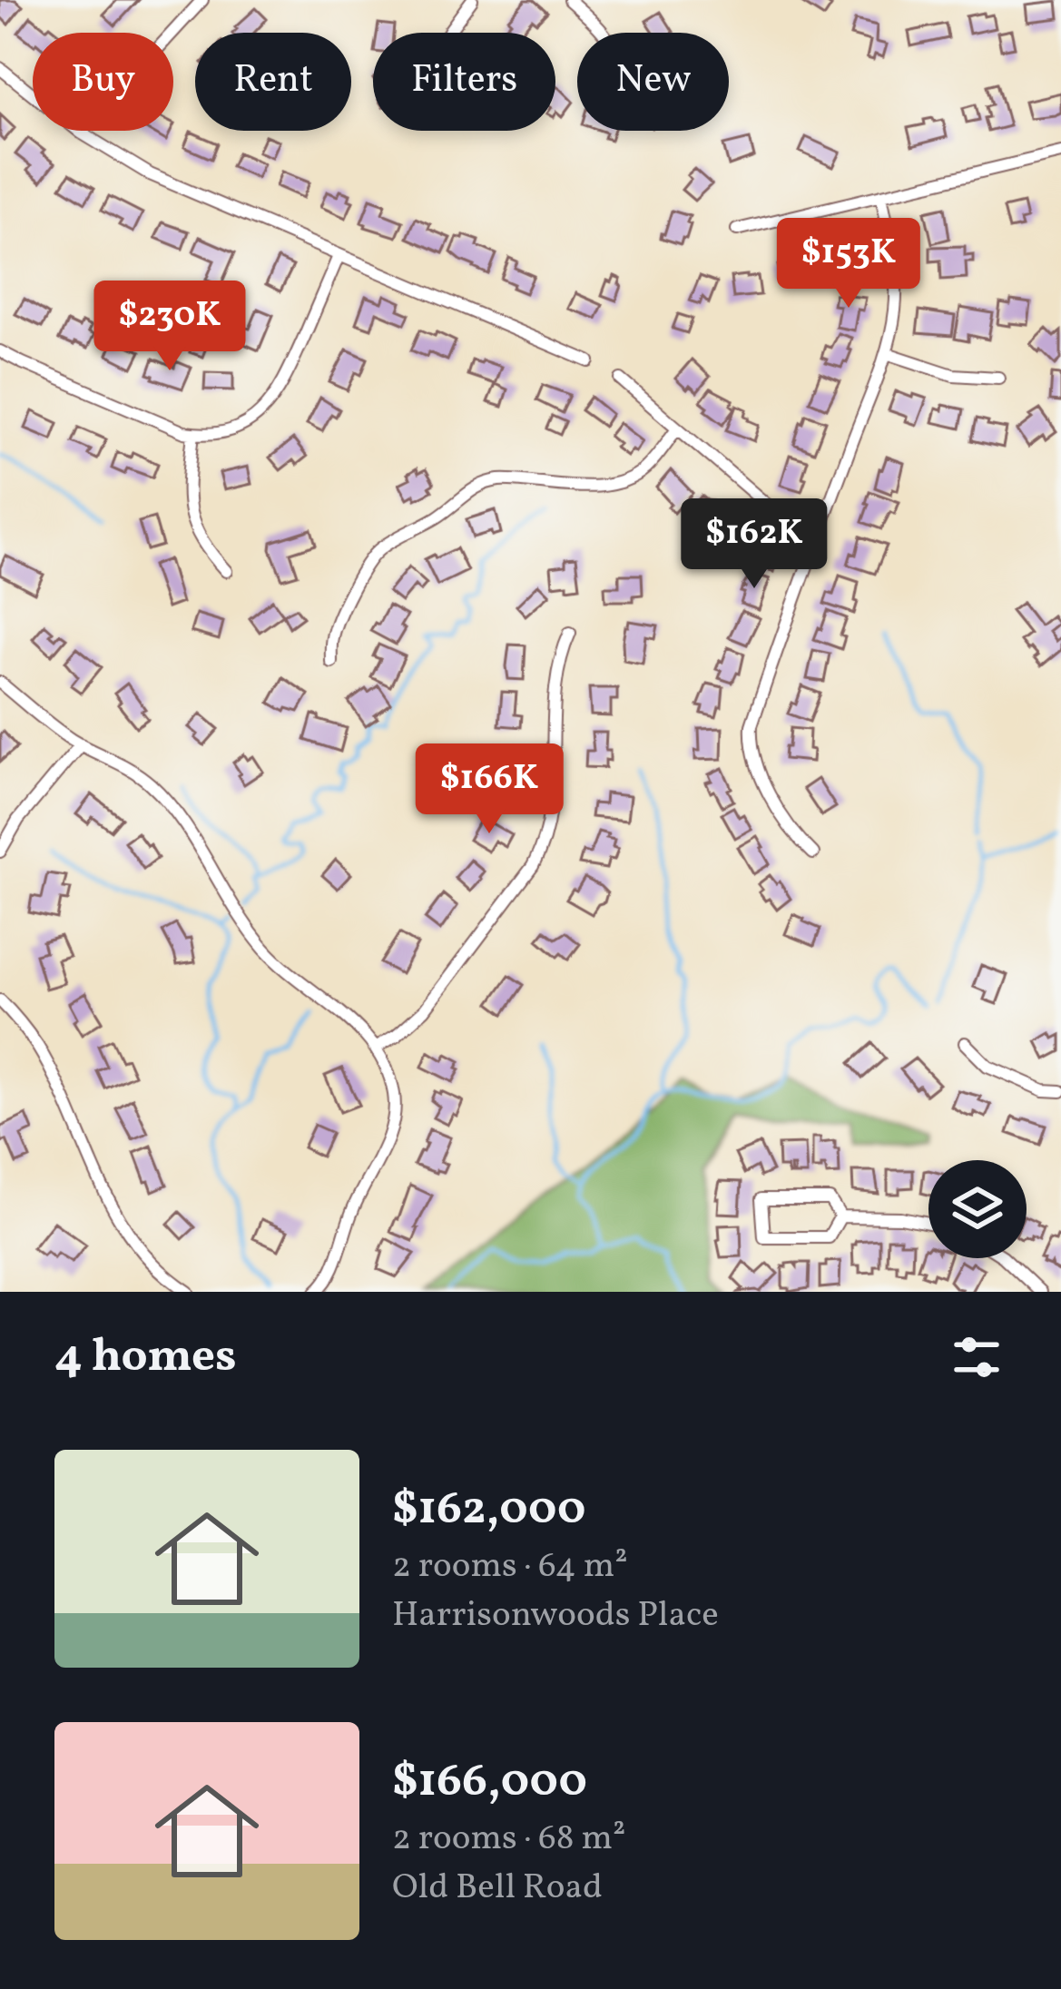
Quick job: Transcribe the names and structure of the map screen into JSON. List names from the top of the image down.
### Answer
{
  "page": {
    "chip": [
      "Buy",
      "Rent",
      "Filters",
      "New"
    ],
    "price": [
      "$153K",
      "$230K",
      "$162K",
      "$166K"
    ],
    "heading": "4 homes",
    "list": [
      {
        "name": "$162,000",
        "note": "2 rooms · 64 m² · Harrisonwoods Place"
      },
      {
        "name": "$166,000",
        "note": "2 rooms · 68 m² · Old Bell Road"
      }
    ]
  }
}
